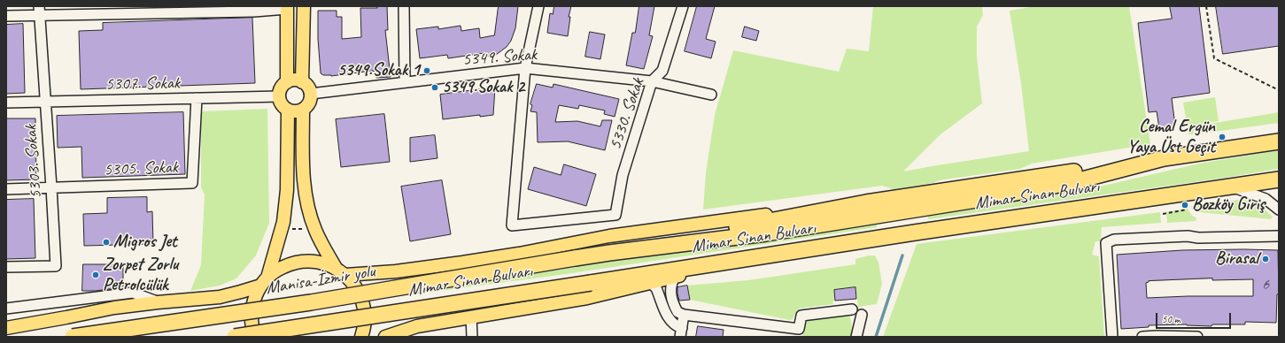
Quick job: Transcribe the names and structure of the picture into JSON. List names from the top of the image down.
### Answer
{
  "streets": {
    "highway": ["Mimar Sinan Bulvarı", "Manisa-İzmir yolu"],
    "street": [
      "5349. Sokak",
      "5307. Sokak",
      "5330. Sokak",
      "5303. Sokak",
      "5305. Sokak"
    ]
  },
  "crossings": [
    ["5349. Sokak", "5307. Sokak"],
    ["5349. Sokak", "5330. Sokak"],
    ["5307. Sokak", "5303. Sokak"],
    ["5307. Sokak", "5305. Sokak"],
    ["5303. Sokak", "5305. Sokak"],
    ["Mimar Sinan Bulvarı", "Manisa-İzmir yolu"]
  ],
  "places": [
    "5349.Sokak 1",
    "5349.Sokak 2",
    "Cemal Ergün Yaya Üst Geçit",
    "Bozköy Giriş",
    "Migros Jet",
    "Birasal",
    "Zorpet Zorlu Petrolcülük"
  ],
  "house_numbers": ["6"],
  "scale_bar": "50 m"
}
